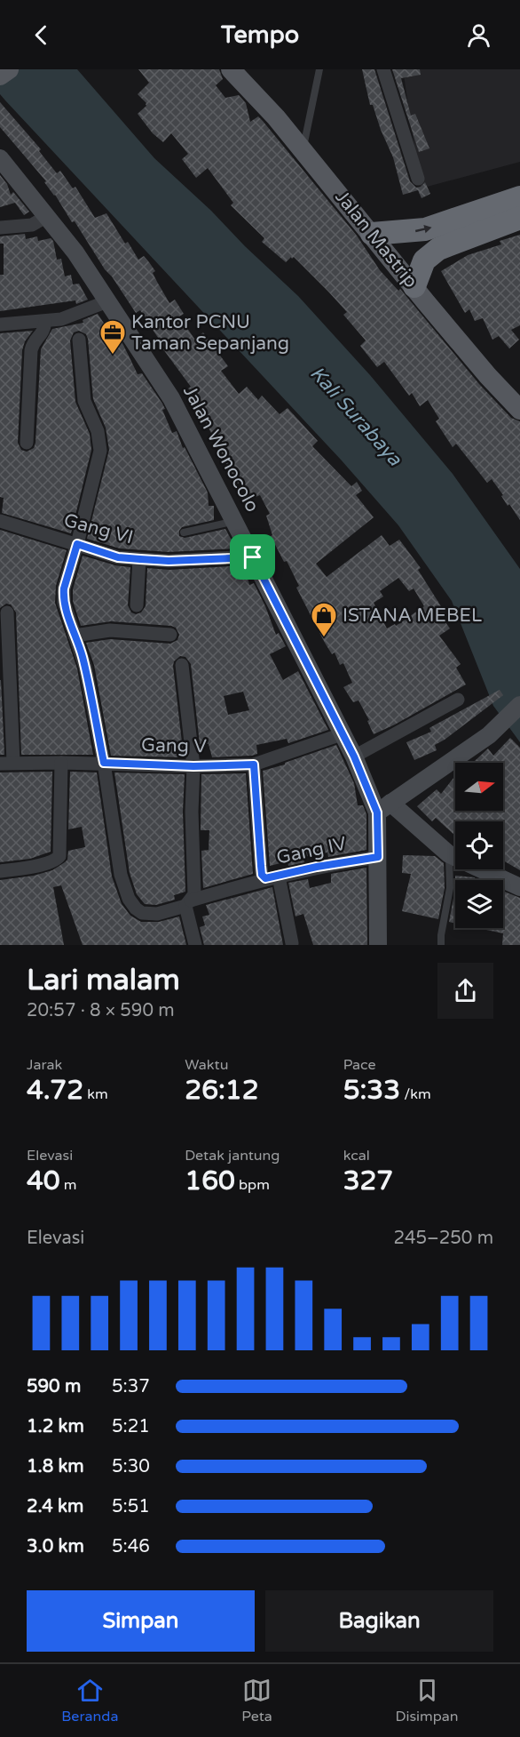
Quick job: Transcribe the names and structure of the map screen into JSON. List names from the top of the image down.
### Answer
{
  "streets": {
    "main road": ["Jalan Mastrip", "Jalan Wonocolo"],
    "street": ["Gang VI", "Gang V", "Gang IV"]
  },
  "crossings": [
    ["Jalan Wonocolo", "Gang VI"],
    ["Jalan Wonocolo", "Gang V"],
    ["Gang V", "Gang IV"]
  ],
  "water": ["Kali Surabaya"],
  "places": {
    "office": ["Kantor PCNU Taman Sepanjang"],
    "shop": ["ISTANA MEBEL"]
  },
  "north": "right",
  "page": {
    "header": "Tempo",
    "heading": ["Lari malam", "20:57 · 8 × 590 m"],
    "stats": [
      ["Jarak", "4.72 km"],
      ["Waktu", "26:12"],
      ["Pace", "5:33 /km"],
      ["Elevasi", "40 m"],
      ["Detak jantung", "160 bpm"],
      ["kcal", "327"]
    ],
    "chart": ["Elevasi", "245–250 m"],
    "list": [
      {
        "name": "590 m",
        "note": "5:37"
      },
      {
        "name": "1.2 km",
        "note": "5:21"
      },
      {
        "name": "1.8 km",
        "note": "5:30"
      },
      {
        "name": "2.4 km",
        "note": "5:51"
      },
      {
        "name": "3.0 km",
        "note": "5:46"
      }
    ],
    "buttons": ["Simpan", "Bagikan"],
    "tabs": ["Beranda", "Peta", "Disimpan"]
  }
}
